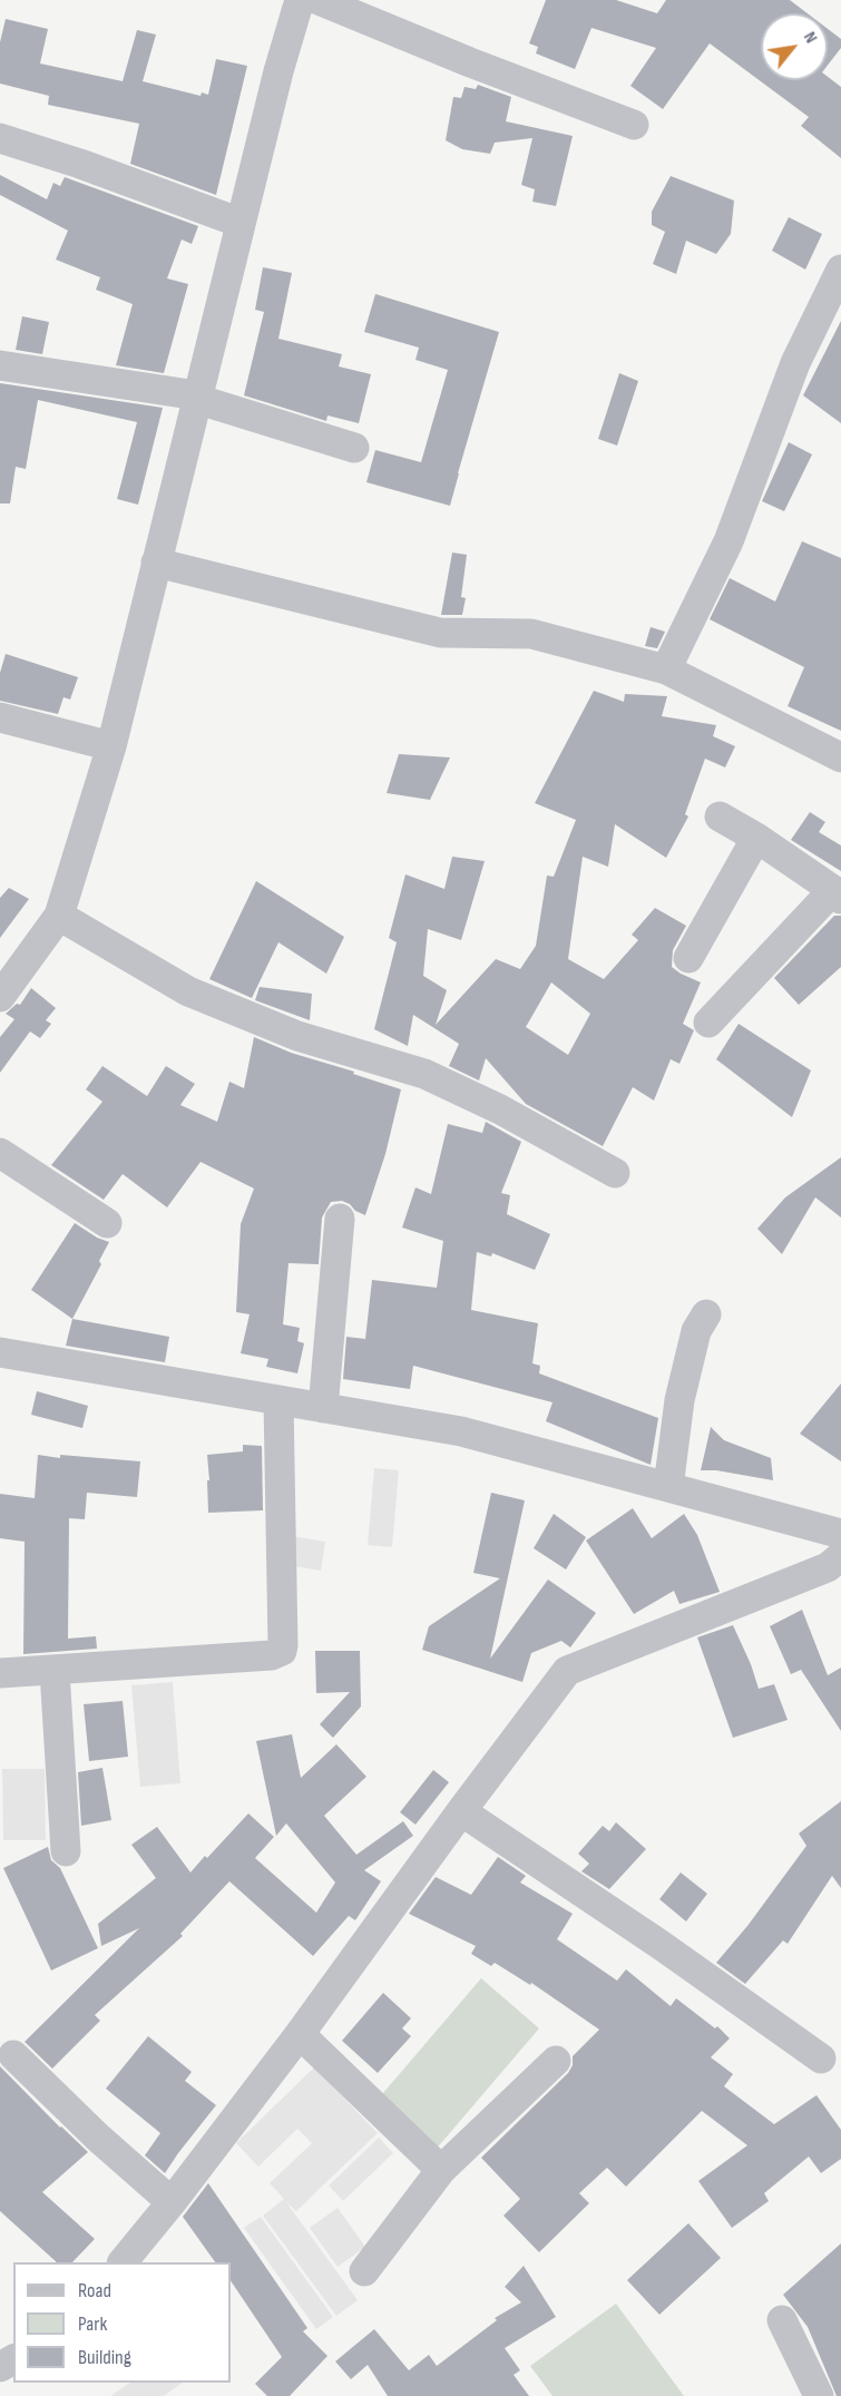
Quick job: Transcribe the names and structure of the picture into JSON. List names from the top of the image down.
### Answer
{
  "legend": ["Road", "Park", "Building"],
  "north": "top right"
}
